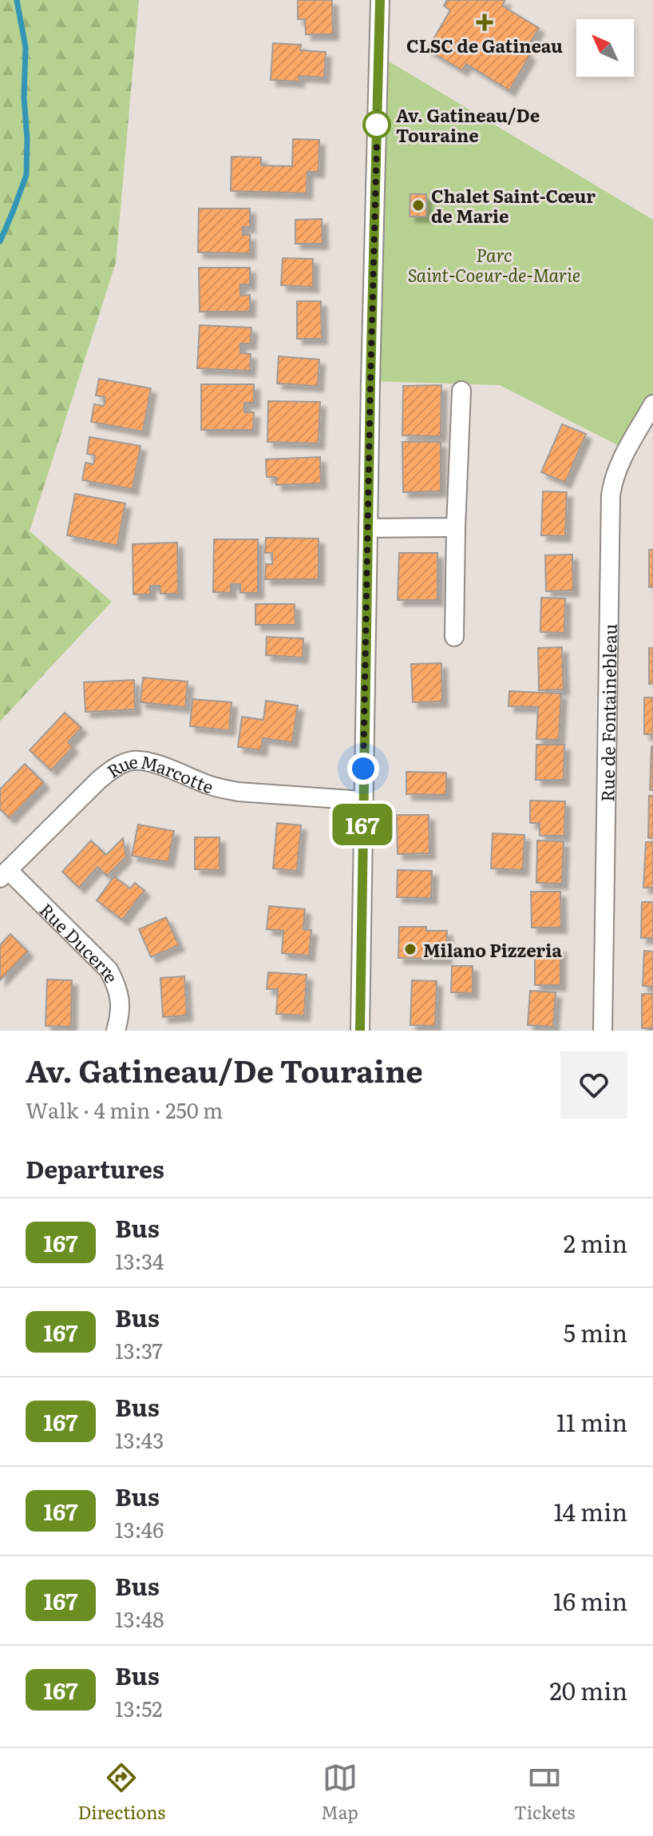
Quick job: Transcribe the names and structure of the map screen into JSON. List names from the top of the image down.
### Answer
{
  "streets": {
    "street": ["Rue de Fontainebleau", "Rue Marcotte", "Rue Ducerre"]
  },
  "crossings": [
    ["Rue Marcotte", "Rue Ducerre"]
  ],
  "parks": ["Parc Saint-Coeur-de-Marie"],
  "places": {
    "health": ["CLSC de Gatineau"],
    "other": ["Av. Gatineau/De Touraine", "Chalet Saint-Cœur de Marie", "Milano Pizzeria"]
  },
  "lines": ["bus line 167"],
  "north": "top left",
  "page": {
    "on_map": "167",
    "heading": [
      ["Av. Gatineau/De Touraine", "Walk · 4 min · 250 m"],
      "Departures"
    ],
    "list": [
      {
        "mark": "167",
        "name": "Bus",
        "note": "13:34",
        "value": "2 min"
      },
      {
        "mark": "167",
        "name": "Bus",
        "note": "13:37",
        "value": "5 min"
      },
      {
        "mark": "167",
        "name": "Bus",
        "note": "13:43",
        "value": "11 min"
      },
      {
        "mark": "167",
        "name": "Bus",
        "note": "13:46",
        "value": "14 min"
      },
      {
        "mark": "167",
        "name": "Bus",
        "note": "13:48",
        "value": "16 min"
      },
      {
        "mark": "167",
        "name": "Bus",
        "note": "13:52",
        "value": "20 min"
      }
    ],
    "tabs": ["Directions", "Map", "Tickets"]
  }
}
